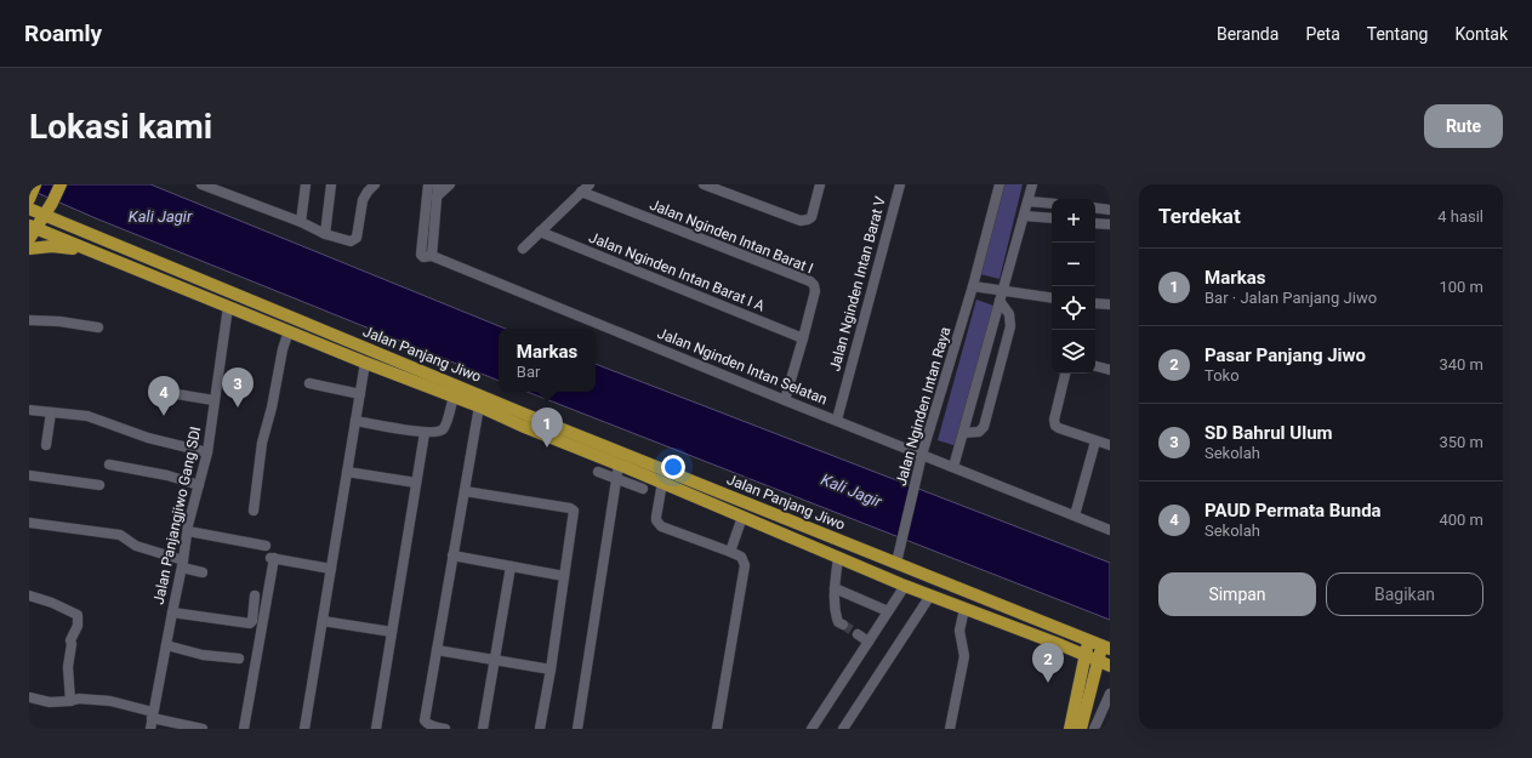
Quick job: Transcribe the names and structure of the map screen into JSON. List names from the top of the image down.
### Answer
{
  "streets": {
    "main road": ["Jalan Panjang Jiwo"],
    "street": [
      "Jalan Nginden Intan Barat I",
      "Jalan Nginden Intan Barat I A",
      "Jalan Nginden Intan Barat V",
      "Jalan Nginden Intan Selatan",
      "Jalan Nginden Intan Raya",
      "Jalan Panjangjiwo Gang SDI"
    ]
  },
  "crossings": [
    ["Jalan Nginden Intan Barat I", "Jalan Nginden Intan Barat I A"],
    ["Jalan Nginden Intan Barat I", "Jalan Nginden Intan Selatan"],
    ["Jalan Nginden Intan Barat V", "Jalan Nginden Intan Selatan"],
    ["Jalan Panjang Jiwo", "Jalan Nginden Intan Raya"],
    ["Jalan Panjang Jiwo", "Jalan Panjangjiwo Gang SDI"],
    ["Jalan Nginden Intan Selatan", "Jalan Nginden Intan Raya"]
  ],
  "water": ["Kali Jagir"],
  "page": {
    "header": "Roamly",
    "nav": [
      "Beranda",
      "Peta",
      "Tentang",
      "Kontak"
    ],
    "buttons": [
      "Rute",
      ["Simpan", "Bagikan"]
    ],
    "title": "Lokasi kami",
    "heading": ["Terdekat", "4 hasil"],
    "map_buttons": ["+", "−"],
    "list": [
      {
        "mark": "1",
        "name": "Markas",
        "note": "Bar · Jalan Panjang Jiwo",
        "value": "100 m"
      },
      {
        "mark": "2",
        "name": "Pasar Panjang Jiwo",
        "note": "Toko",
        "value": "340 m"
      },
      {
        "mark": "3",
        "name": "SD Bahrul Ulum",
        "note": "Sekolah",
        "value": "350 m"
      },
      {
        "mark": "4",
        "name": "PAUD Permata Bunda",
        "note": "Sekolah",
        "value": "400 m"
      }
    ],
    "popup": ["Markas", "Bar"],
    "pins": [
      "3",
      "4",
      "1",
      "2"
    ]
  }
}
